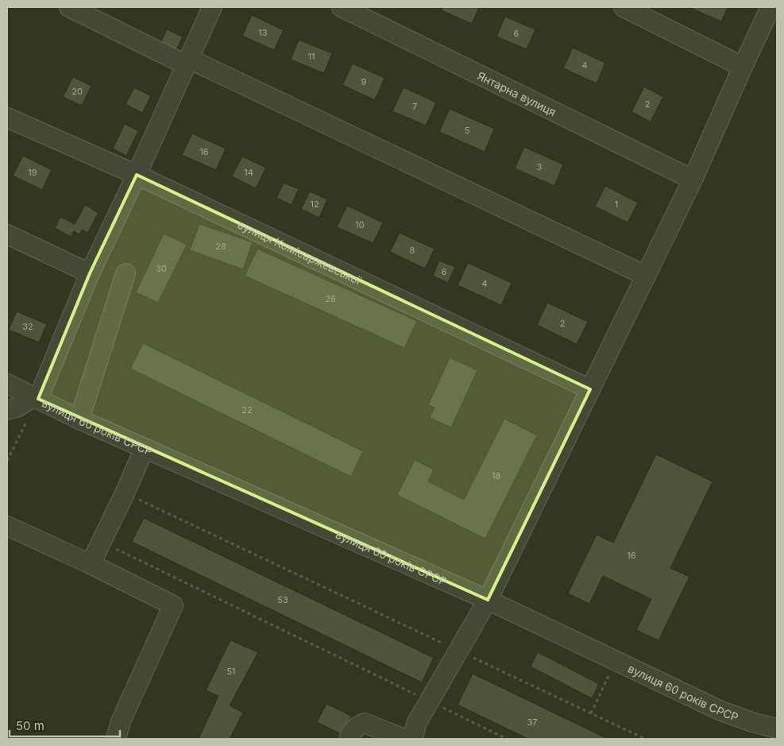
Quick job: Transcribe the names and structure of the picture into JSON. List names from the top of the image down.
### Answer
{
  "streets": {
    "street": ["Янтарна вулиця", "вулиця Комісаржевської", "вулиця 60 років СРСР"]
  },
  "house_numbers": [
    "13",
    "6",
    "11",
    "4",
    "9",
    "20",
    "2",
    "7",
    "5",
    "16",
    "3",
    "19",
    "14",
    "12",
    "1",
    "10",
    "28",
    "8",
    "30",
    "6",
    "4",
    "26",
    "2",
    "32",
    "22",
    "18",
    "16",
    "53",
    "51",
    "37"
  ],
  "scale_bar": "50 m"
}
